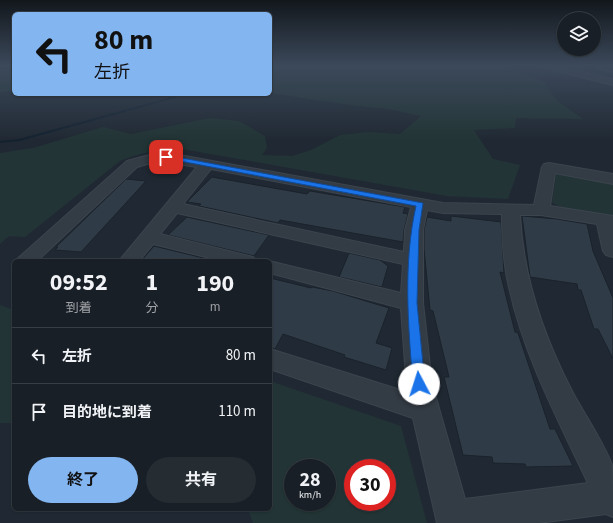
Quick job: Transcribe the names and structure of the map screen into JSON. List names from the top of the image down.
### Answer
{
  "page": {
    "turn": ["80 m", "左折"],
    "eta": [
      "09:52",
      "到着",
      "1",
      "分",
      "190",
      "m"
    ],
    "list": [
      {
        "name": "左折",
        "value": "80 m"
      },
      {
        "name": "目的地に到着",
        "value": "110 m"
      }
    ],
    "buttons": ["終了", "共有"],
    "speed": "28 km/h",
    "limit": "30"
  }
}
